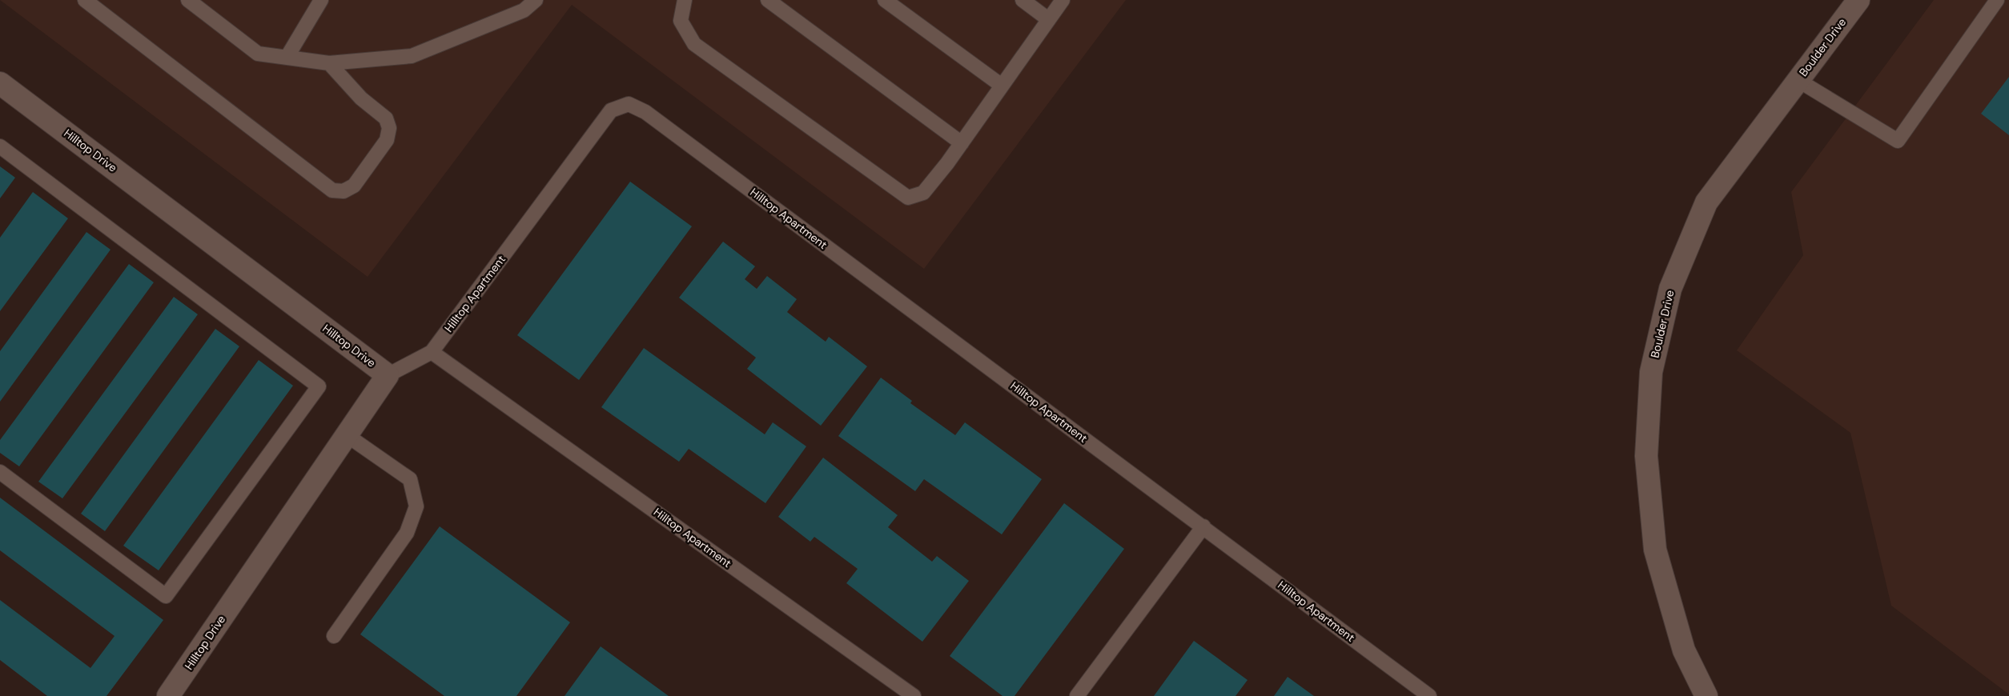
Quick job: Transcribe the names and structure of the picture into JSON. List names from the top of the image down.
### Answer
{
  "streets": {
    "street": ["Boulder Drive", "Hilltop Drive"],
    "lane": ["Hilltop Apartment"]
  },
  "crossings": [
    ["Hilltop Drive", "Hilltop Apartment"]
  ]
}
